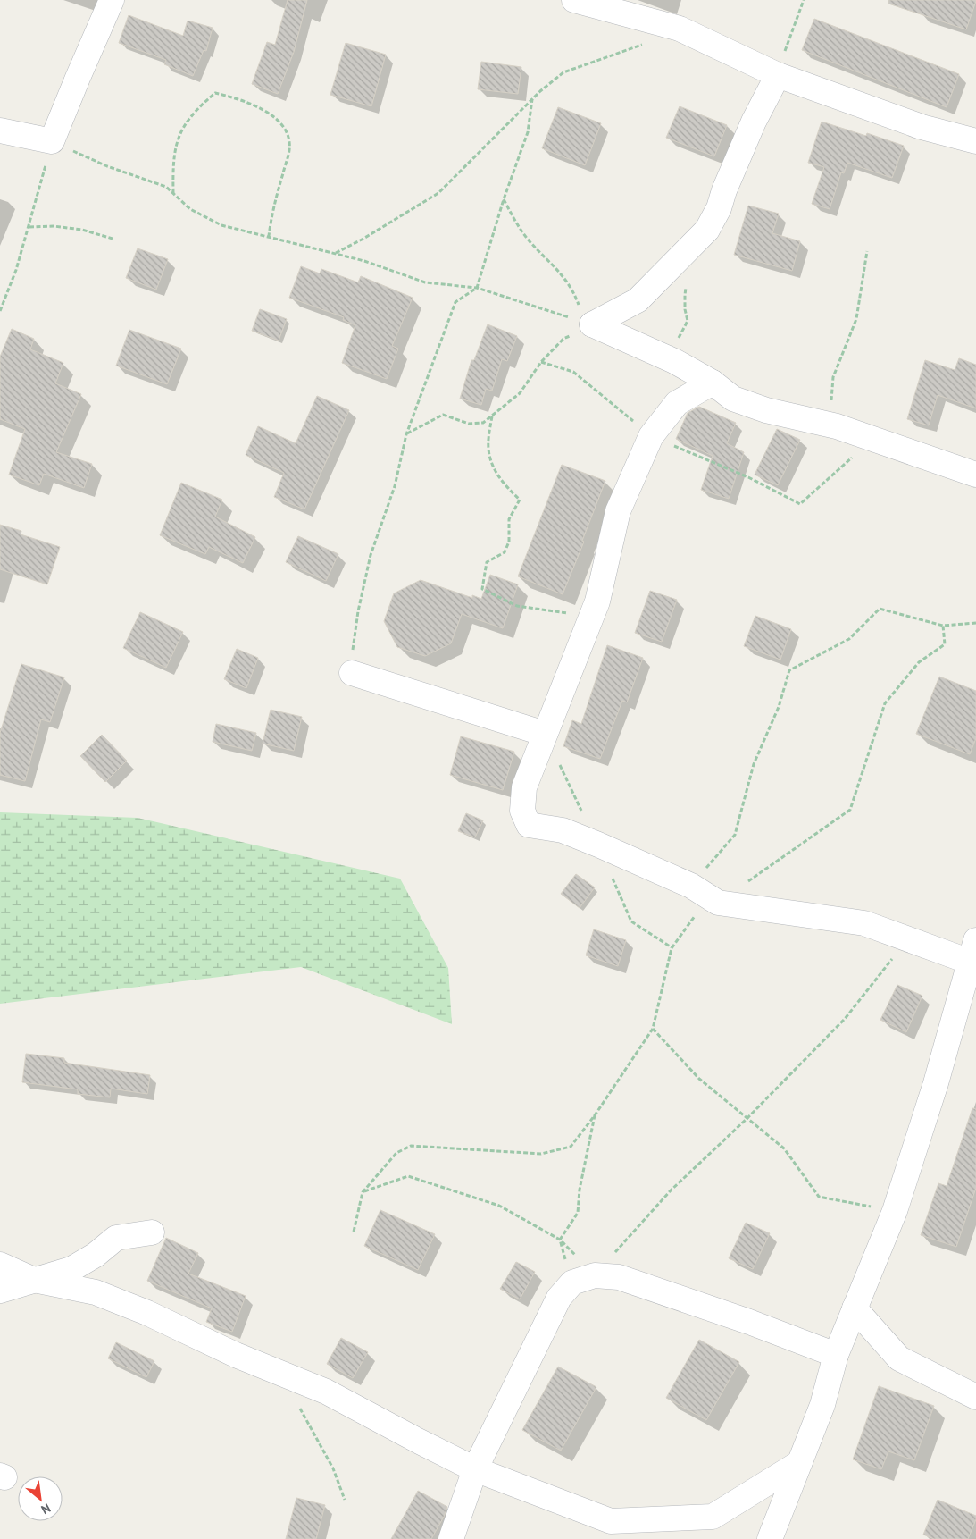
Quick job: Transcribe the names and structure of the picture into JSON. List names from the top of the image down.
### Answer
{
  "north": "bottom right"
}
